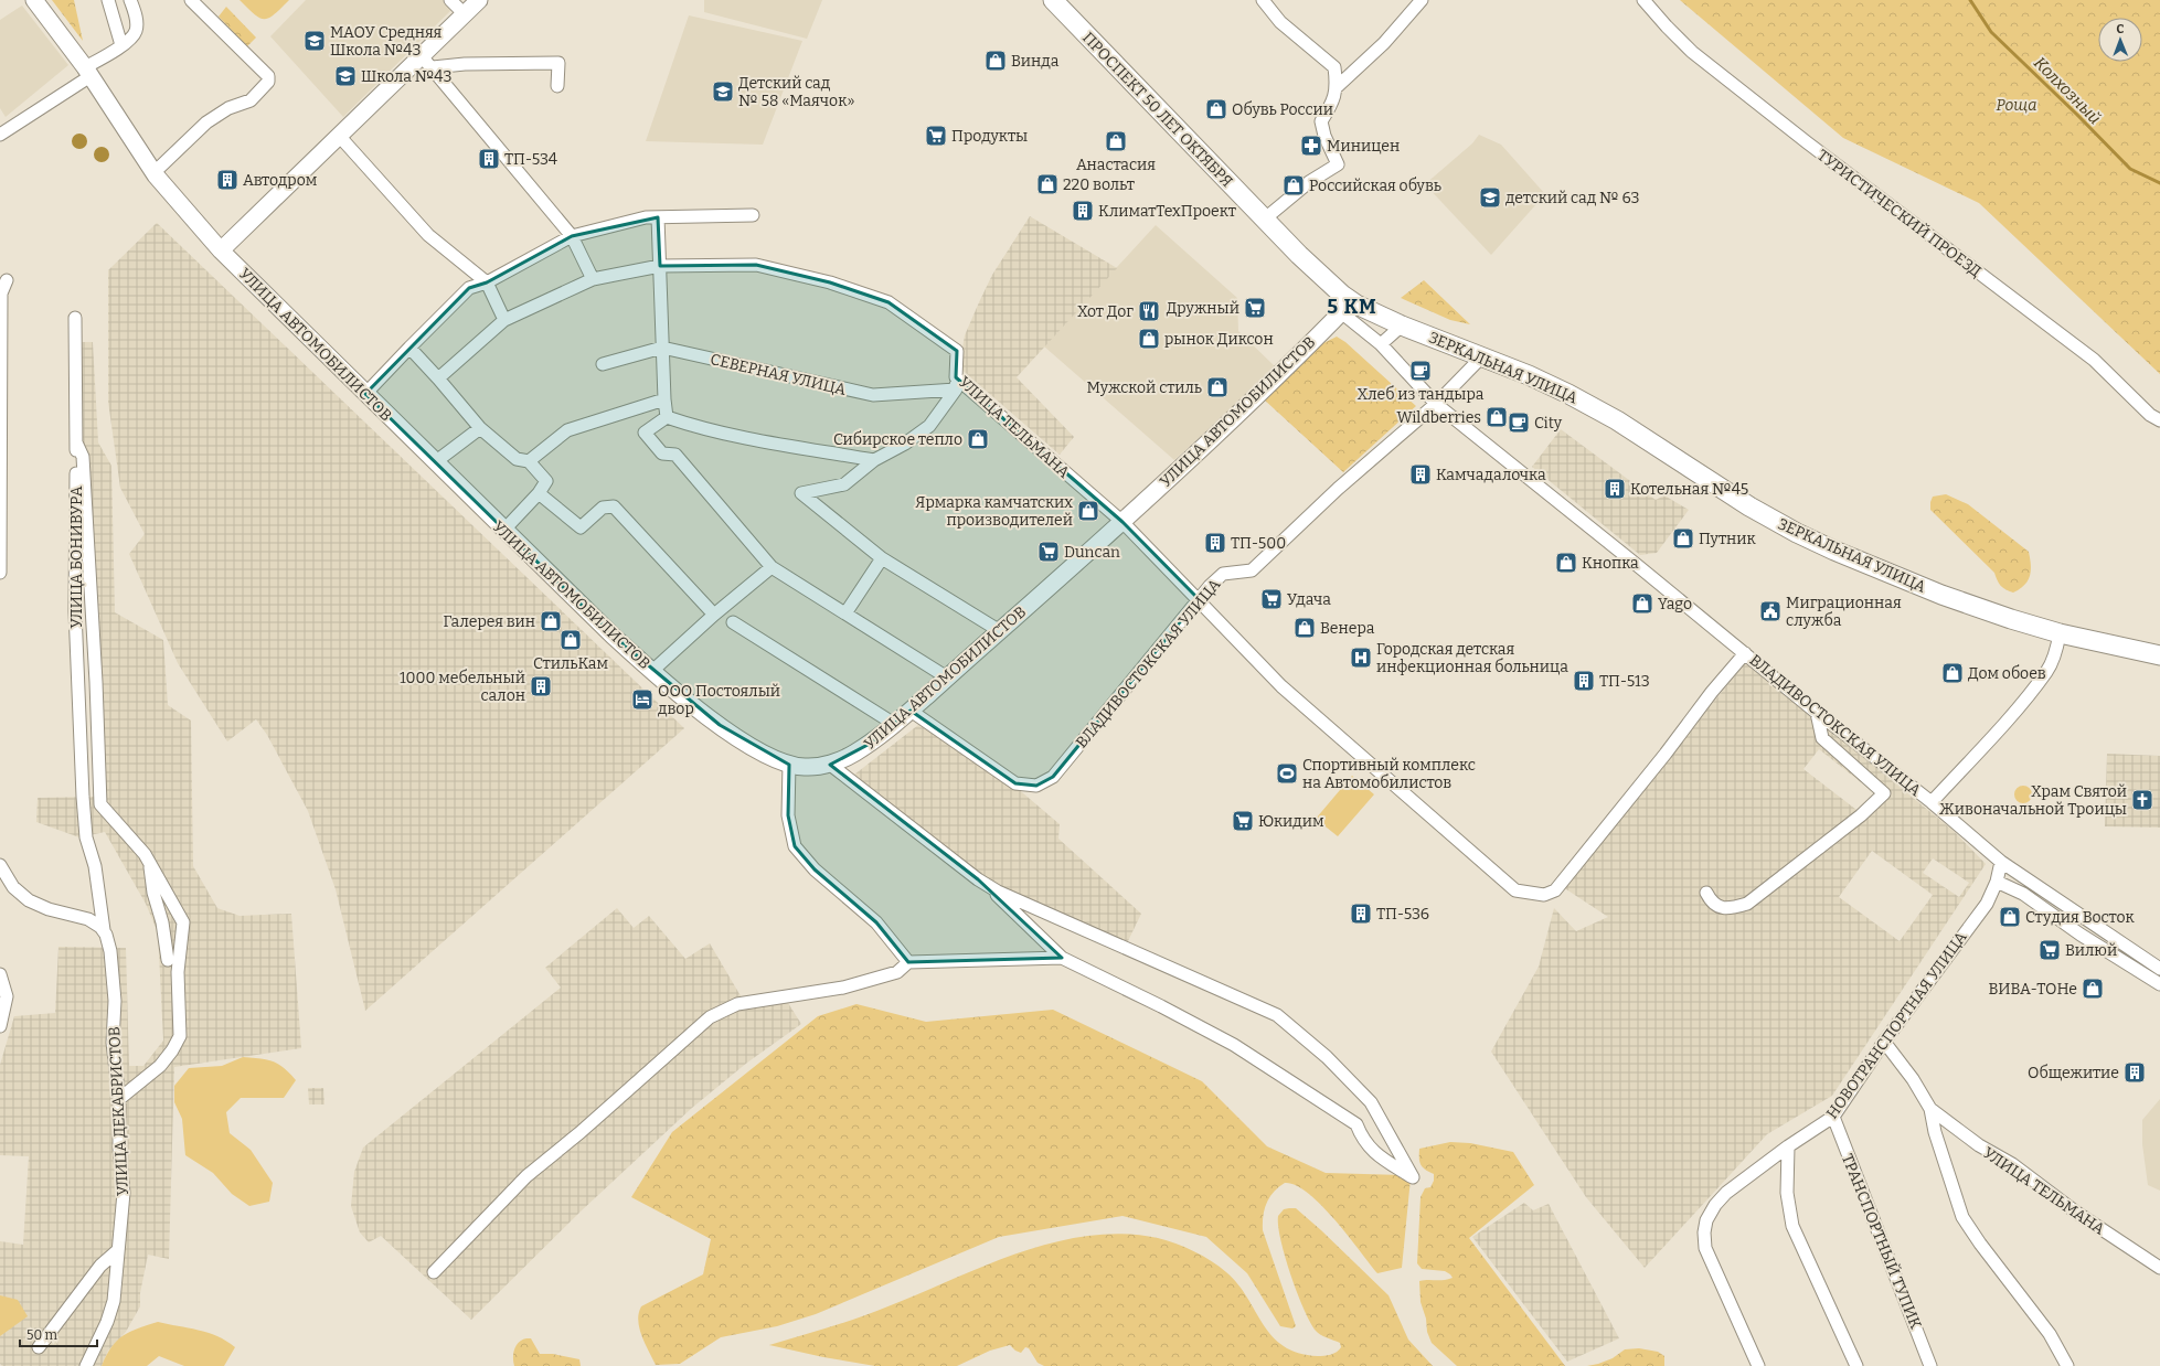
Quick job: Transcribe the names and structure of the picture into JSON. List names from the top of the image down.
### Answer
{
  "streets": {
    "main road": ["ПРОСПЕКТ 50 ЛЕТ ОКТЯБРЯ", "ЗЕРКАЛЬНАЯ УЛИЦА"],
    "street": [
      "ТУРИСТИЧЕСКИЙ ПРОЕЗД",
      "УЛИЦА АВТОМОБИЛИСТОВ",
      "СЕВЕРНАЯ УЛИЦА",
      "УЛИЦА ТЕЛЬМАНА",
      "УЛИЦА БОНИВУРА",
      "ВЛАДИВОСТОКСКАЯ УЛИЦА",
      "НОВОТРАНСПОРТНАЯ УЛИЦА",
      "УЛИЦА ДЕКАБРИСТОВ",
      "ТРАНСПОРТНЫЙ ТУПИК"
    ]
  },
  "crossings": [
    ["ПРОСПЕКТ 50 ЛЕТ ОКТЯБРЯ", "УЛИЦА АВТОМОБИЛИСТОВ"],
    ["ПРОСПЕКТ 50 ЛЕТ ОКТЯБРЯ", "ЗЕРКАЛЬНАЯ УЛИЦА"],
    ["ПРОСПЕКТ 50 ЛЕТ ОКТЯБРЯ", "ВЛАДИВОСТОКСКАЯ УЛИЦА"],
    ["УЛИЦА АВТОМОБИЛИСТОВ", "ЗЕРКАЛЬНАЯ УЛИЦА"],
    ["УЛИЦА АВТОМОБИЛИСТОВ", "УЛИЦА ТЕЛЬМАНА"],
    ["УЛИЦА АВТОМОБИЛИСТОВ", "ВЛАДИВОСТОКСКАЯ УЛИЦА"],
    ["ЗЕРКАЛЬНАЯ УЛИЦА", "ВЛАДИВОСТОКСКАЯ УЛИЦА"],
    ["УЛИЦА БОНИВУРА", "УЛИЦА ДЕКАБРИСТОВ"],
    ["ВЛАДИВОСТОКСКАЯ УЛИЦА", "НОВОТРАНСПОРТНАЯ УЛИЦА"],
    ["НОВОТРАНСПОРТНАЯ УЛИЦА", "ТРАНСПОРТНЫЙ ТУПИК"]
  ],
  "districts": ["5 КМ"],
  "water": ["Колхозный"],
  "parks": ["Роща"],
  "places": {
    "school or university": [
      "МАОУ Средняя Школа №43",
      "Школа №43",
      "Детский сад № 58 «Маячок»",
      "детский сад № 63"
    ],
    "shop": [
      "Винда",
      "Обувь России",
      "Анастасия",
      "220 вольт",
      "Российская обувь",
      "рынок Диксон",
      "Мужской стиль",
      "Wildberries",
      "Сибирское тепло",
      "Ярмарка камчатских производителей",
      "Путник",
      "Кнопка",
      "Yago",
      "Галерея вин",
      "Венера",
      "СтильКам",
      "Дом обоев",
      "Студия Восток",
      "ВИВА-ТОНе"
    ],
    "supermarket": [
      "Продукты",
      "Дружный",
      "Duncan",
      "Удача",
      "Юкидим",
      "Вилюй"
    ],
    "pharmacy": ["Миницен"],
    "building": [
      "ТП-534",
      "Автодром",
      "КлиматТехПроект",
      "Камчадалочка",
      "Котельная №45",
      "ТП-500",
      "ТП-513",
      "1000 мебельный салон",
      "ТП-536",
      "Общежитие"
    ],
    "restaurant": ["Хот Дог"],
    "cafe": ["Хлеб из тандыра", "City"],
    "public building": ["Миграционная служба"],
    "hospital": ["Городская детская инфекционная больница"],
    "hotel": ["ООО Постоялый двор"],
    "sports": ["Спортивный комплекс на Автомобилистов"],
    "church": ["Храм Святой Живоначальной Троицы"]
  },
  "scale_bar": "50 m",
  "north": "top"
}
